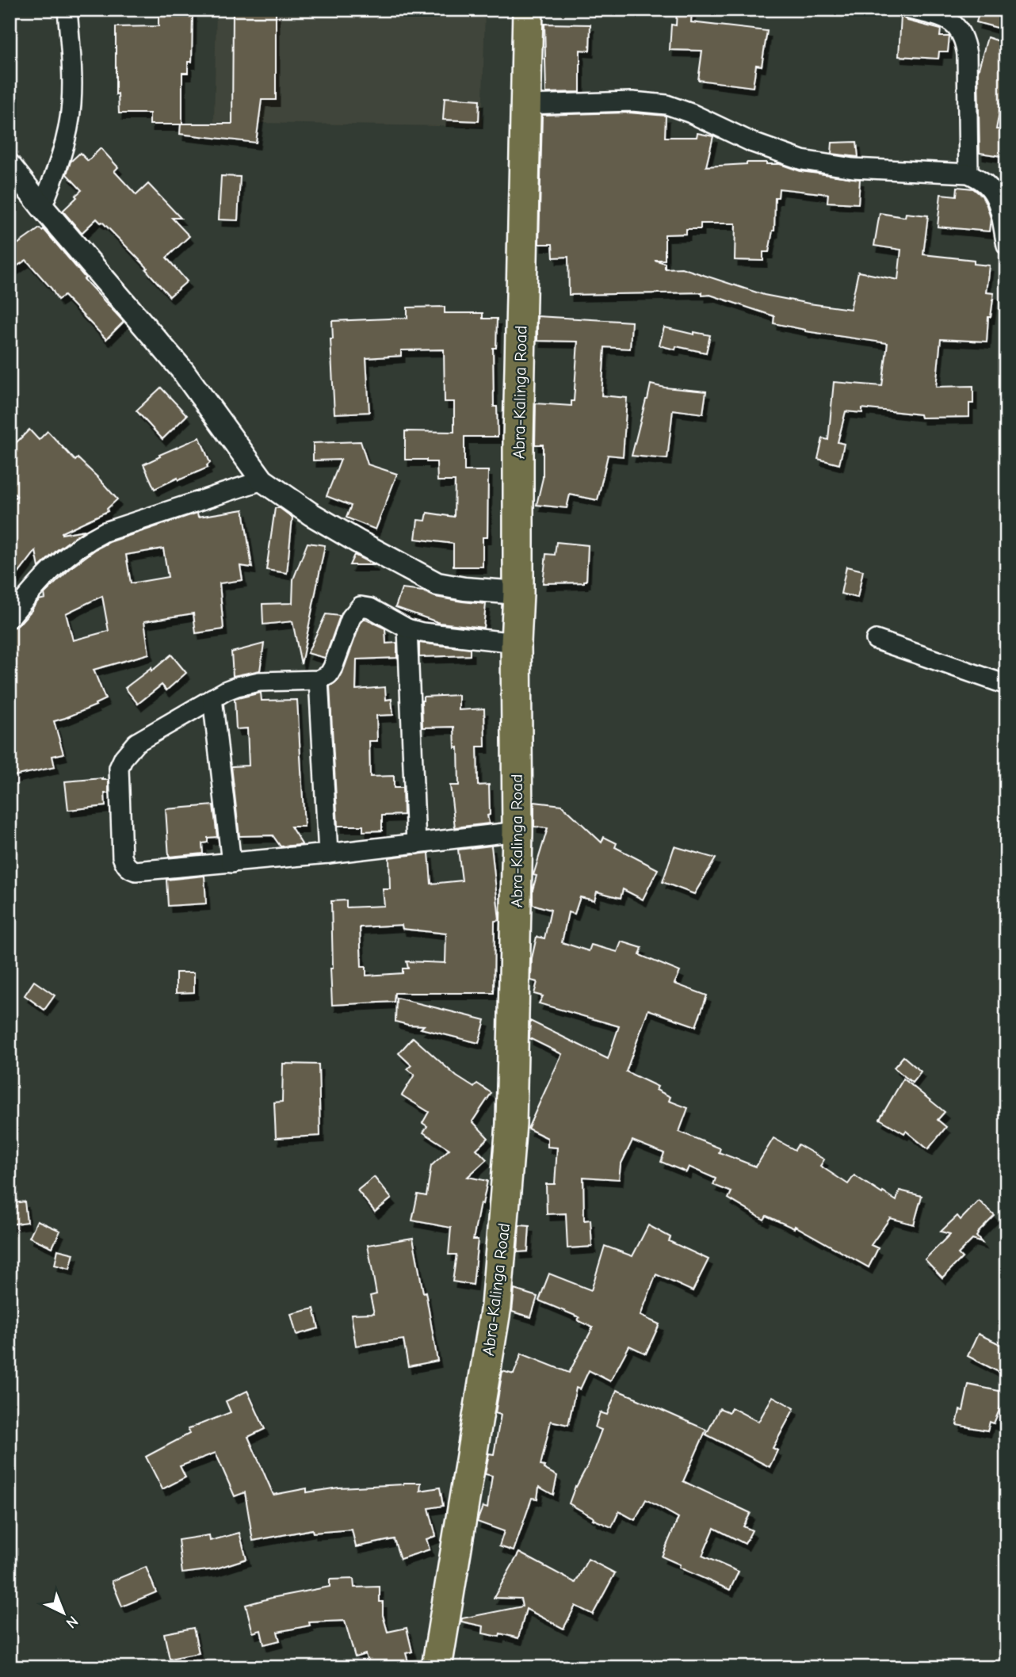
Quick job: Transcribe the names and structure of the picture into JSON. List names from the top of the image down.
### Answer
{
  "streets": {
    "main road": ["Abra-Kalinga Road"]
  },
  "north": "bottom right"
}
